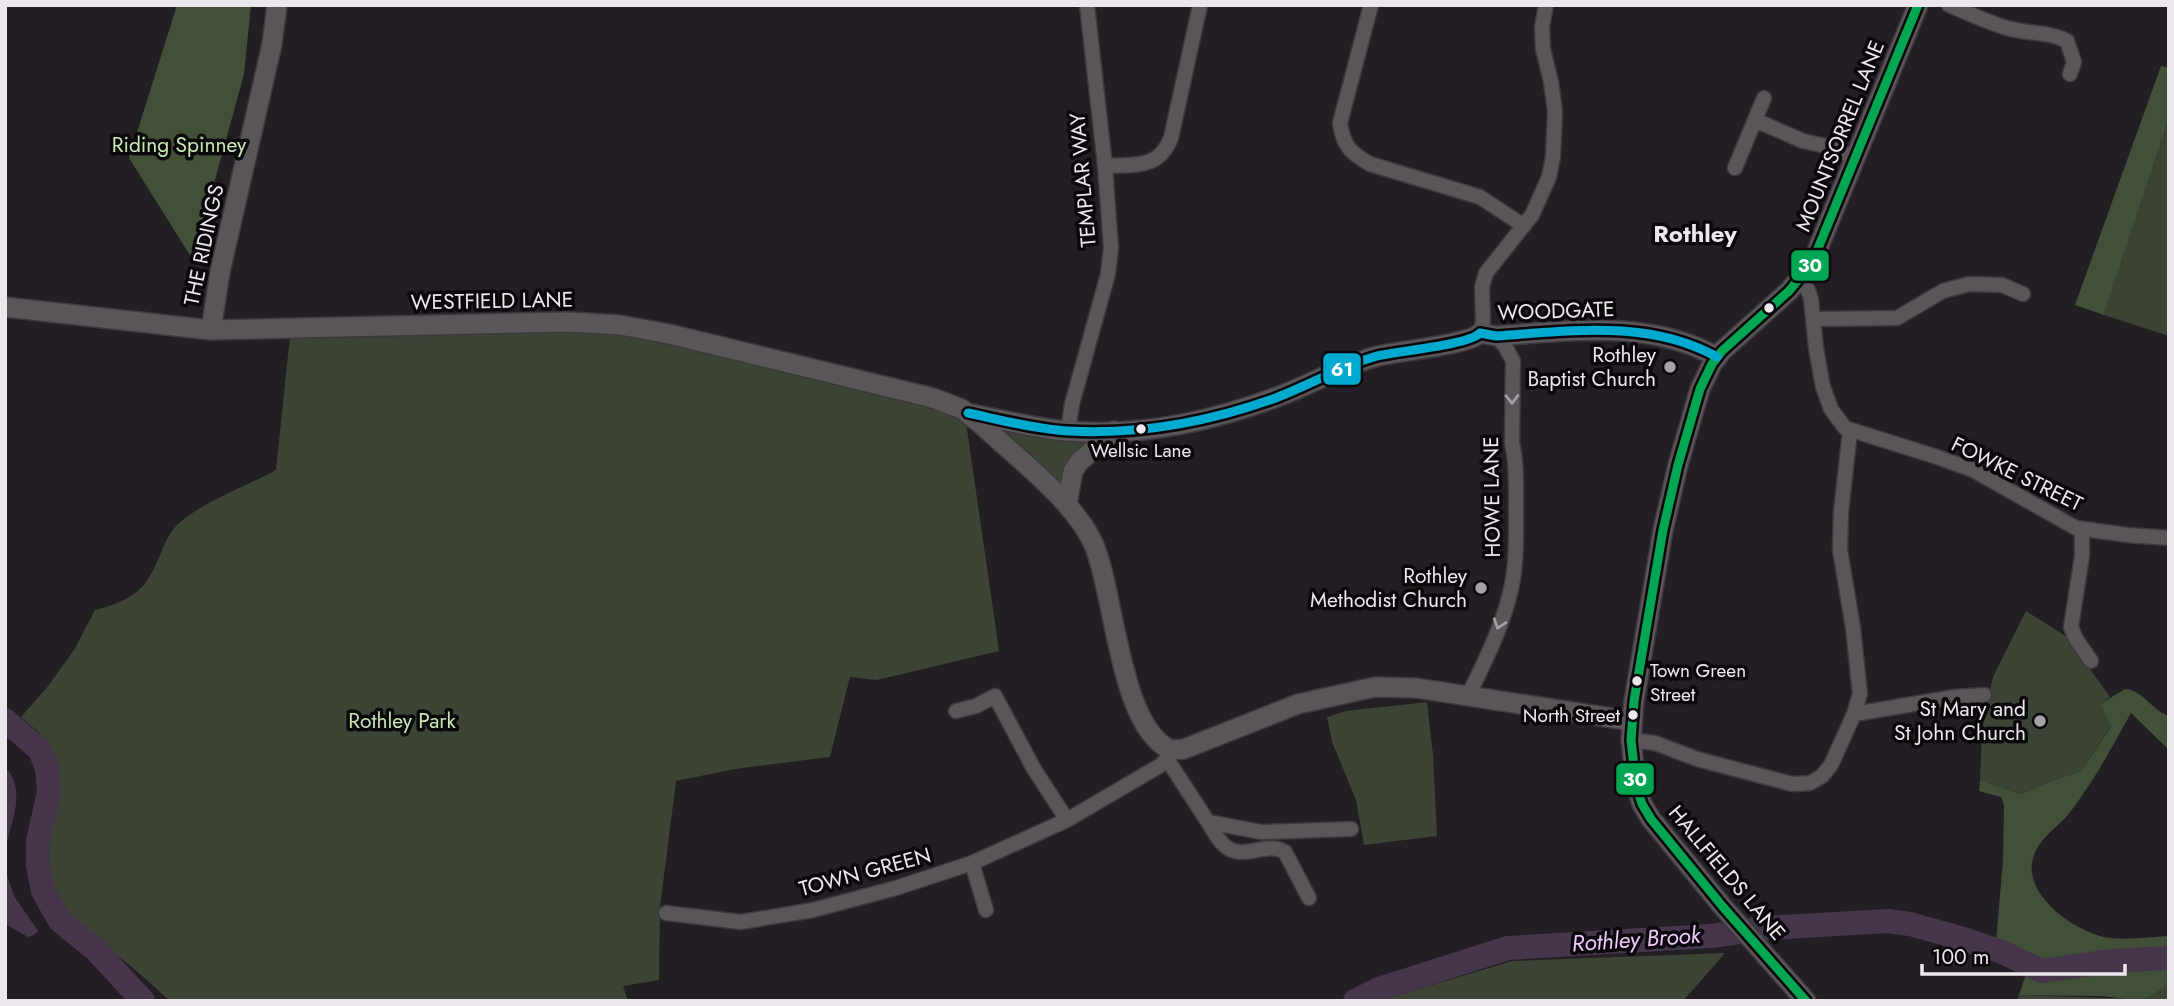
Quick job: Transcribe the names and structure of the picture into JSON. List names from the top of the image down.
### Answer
{
  "streets": {
    "street": [
      "MOUNTSORREL LANE",
      "TEMPLAR WAY",
      "THE RIDINGS",
      "WESTFIELD LANE",
      "WOODGATE",
      "FOWKE STREET",
      "HOWE LANE",
      "TOWN GREEN",
      "HALLFIELDS LANE"
    ]
  },
  "crossings": [
    ["MOUNTSORREL LANE", "WOODGATE"],
    ["TEMPLAR WAY", "WOODGATE"],
    ["THE RIDINGS", "WESTFIELD LANE"],
    ["WESTFIELD LANE", "WOODGATE"],
    ["WOODGATE", "HOWE LANE"]
  ],
  "one_way": ["HOWE LANE"],
  "districts": ["Rothley"],
  "water": ["Rothley Brook"],
  "parks": ["Riding Spinney", "Rothley Park"],
  "places": [
    "Rothley Baptist Church",
    "Wellsic Lane",
    "Rothley Methodist Church",
    "Town Green Street",
    "North Street",
    "St Mary and St John Church"
  ],
  "lines": ["transit line 30", "transit line 61"],
  "scale_bar": "100 m"
}
